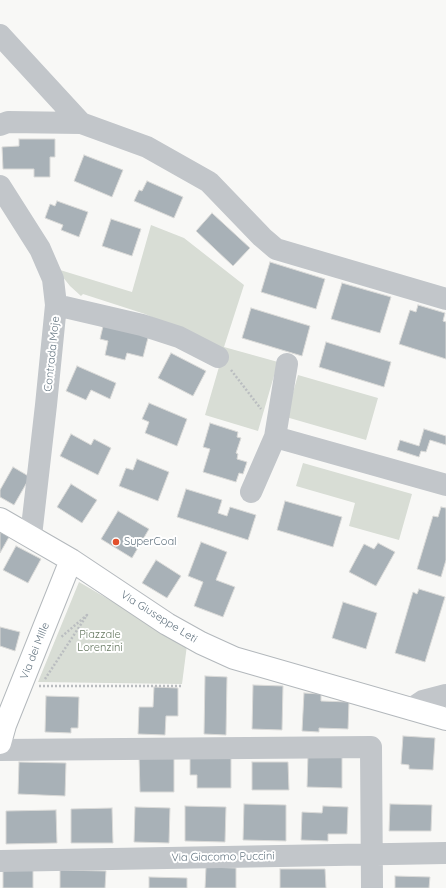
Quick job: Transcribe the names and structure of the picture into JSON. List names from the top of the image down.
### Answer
{
  "streets": {
    "main road": ["Via Giuseppe Leti", "Via dei Mille"],
    "street": ["Contrada Moje", "Via Giacomo Puccini"]
  },
  "crossings": [
    ["Contrada Moje", "Via Giuseppe Leti"],
    ["Via Giuseppe Leti", "Via dei Mille"]
  ],
  "parks": ["Piazzale Lorenzini"],
  "places": ["SuperCoal"]
}
